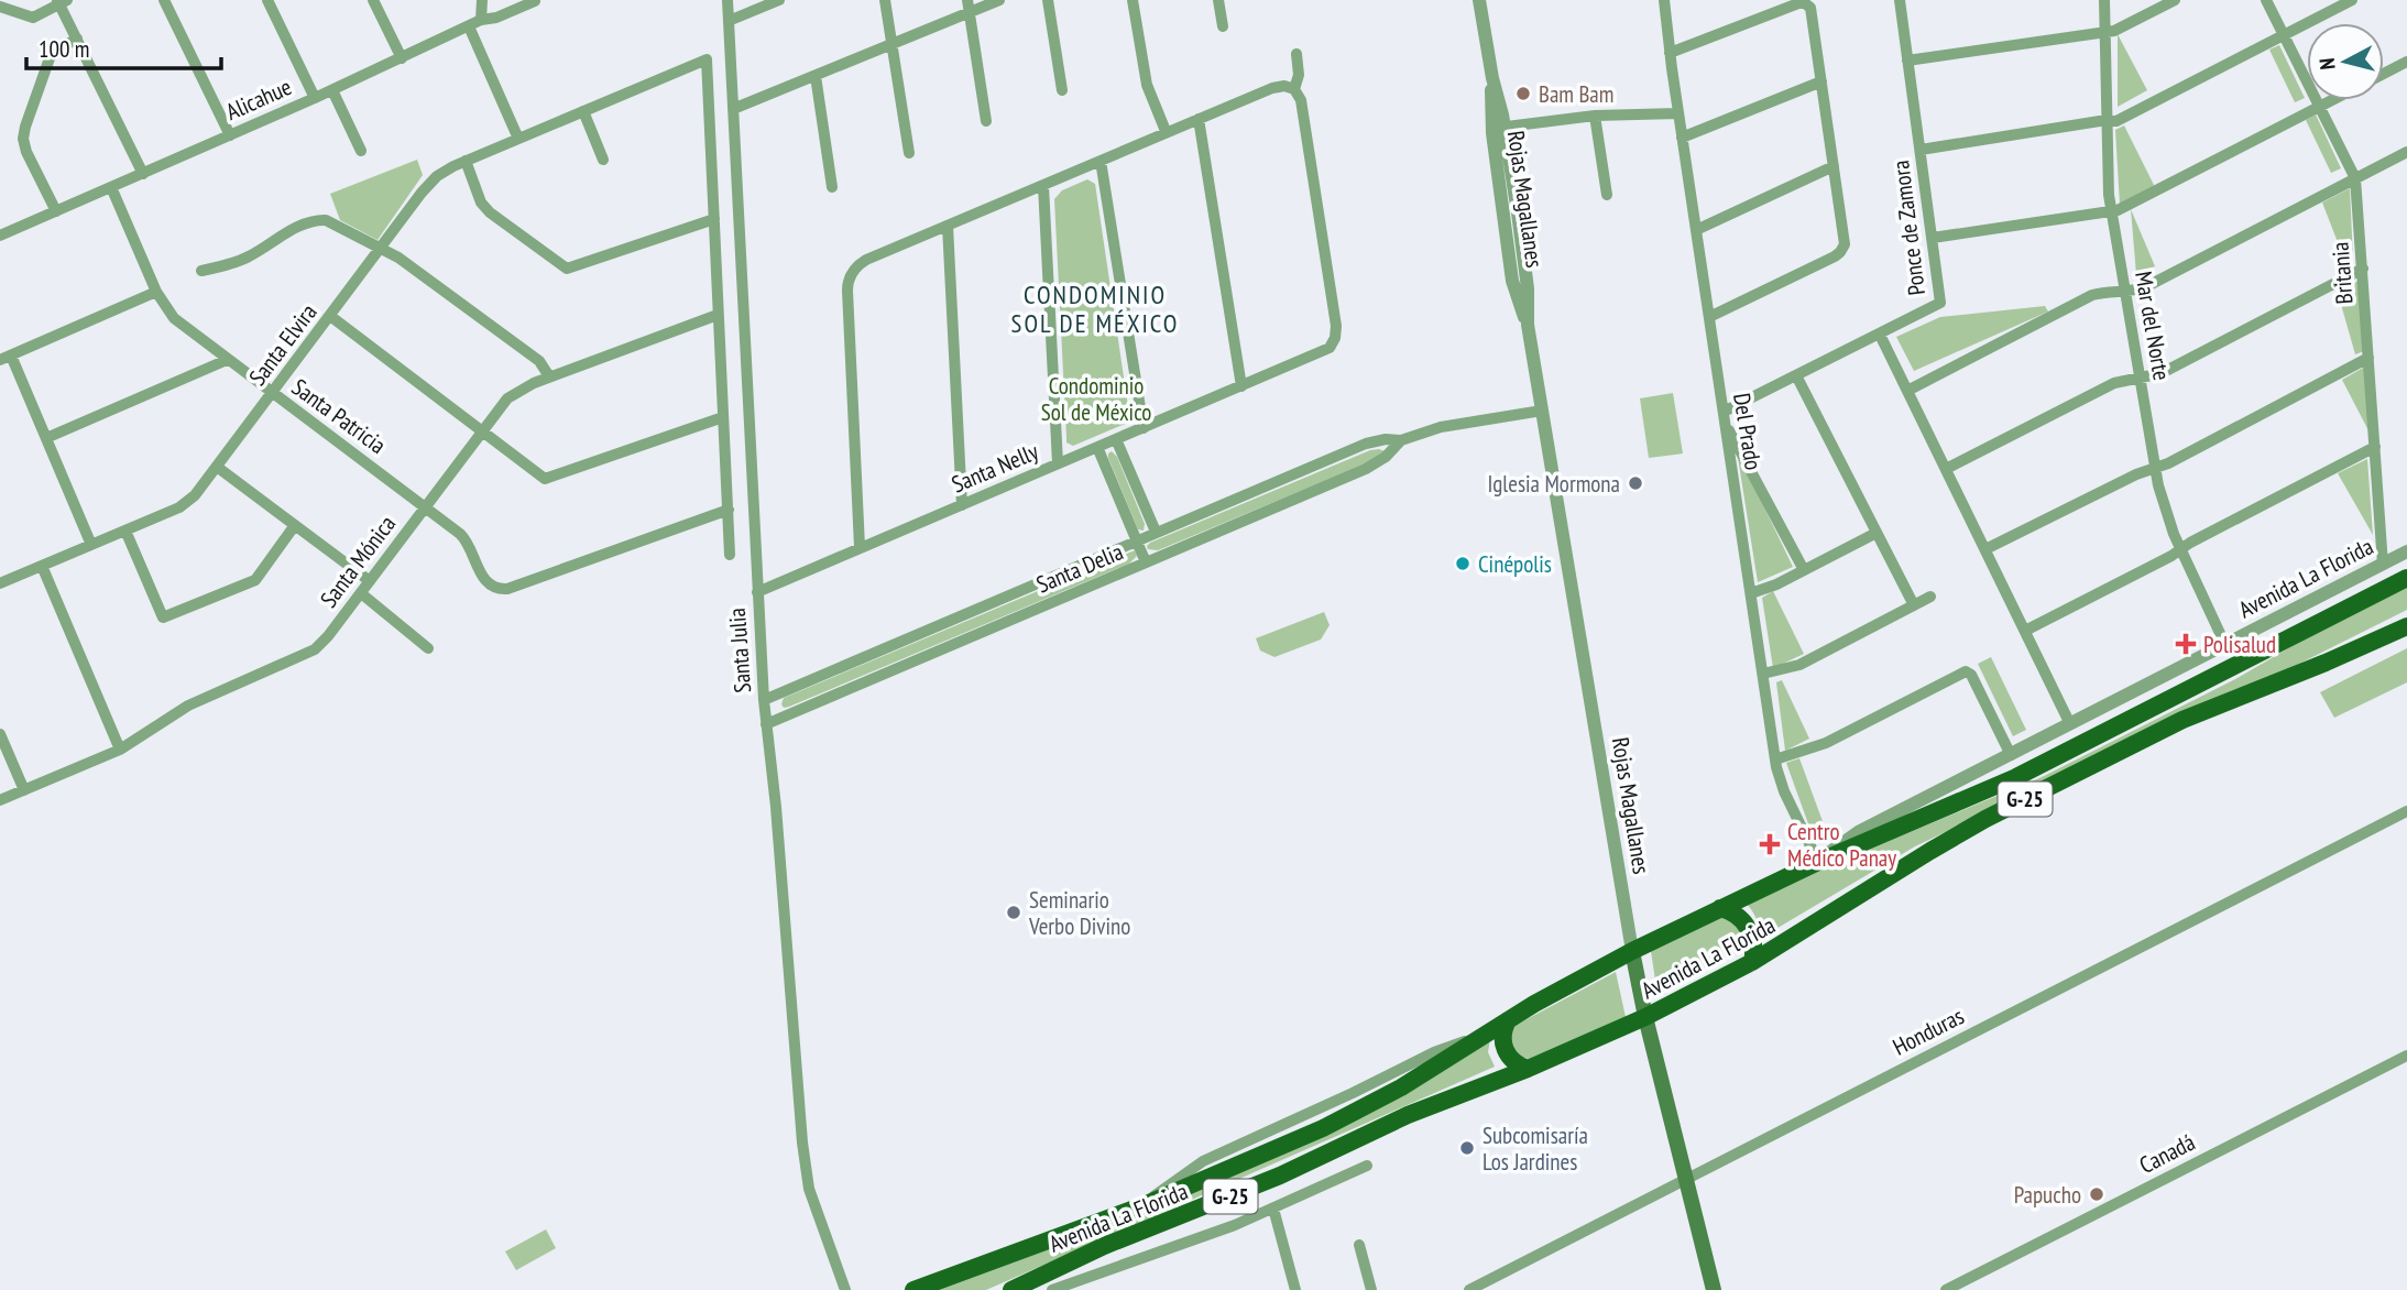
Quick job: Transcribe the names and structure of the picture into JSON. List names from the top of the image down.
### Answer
{
  "streets": {
    "main road": ["Rojas Magallanes", "Avenida La Florida", "G-25"],
    "street": [
      "Alicahue",
      "Ponce de Zamora",
      "Britania",
      "Mar del Norte",
      "Santa Elvira",
      "Santa Patricia",
      "Del Prado",
      "Santa Nelly",
      "Santa Mónica",
      "Santa Delia",
      "Santa Julia",
      "Honduras",
      "Canadá"
    ]
  },
  "crossings": [
    ["Alicahue", "Santa Patricia"],
    ["Rojas Magallanes", "Santa Delia"],
    ["Rojas Magallanes", "Avenida La Florida"],
    ["Rojas Magallanes", "Honduras"],
    ["Ponce de Zamora", "Del Prado"],
    ["Britania", "Avenida La Florida"],
    ["Mar del Norte", "Avenida La Florida"],
    ["Santa Elvira", "Santa Patricia"],
    ["Santa Patricia", "Santa Mónica"],
    ["Del Prado", "Avenida La Florida"],
    ["Santa Nelly", "Santa Julia"],
    ["Santa Delia", "Santa Julia"]
  ],
  "districts": ["CONDOMINIO SOL DE MÉXICO"],
  "parks": ["Condominio Sol de México"],
  "places": {
    "other": [
      "Bam Bam",
      "Iglesia Mormona",
      "Cinépolis",
      "Seminario Verbo Divino",
      "Subcomisaría Los Jardines",
      "Papucho"
    ],
    "health": ["Polisalud", "Centro Médico Panay"]
  },
  "scale_bar": "100 m",
  "north": "left"
}
